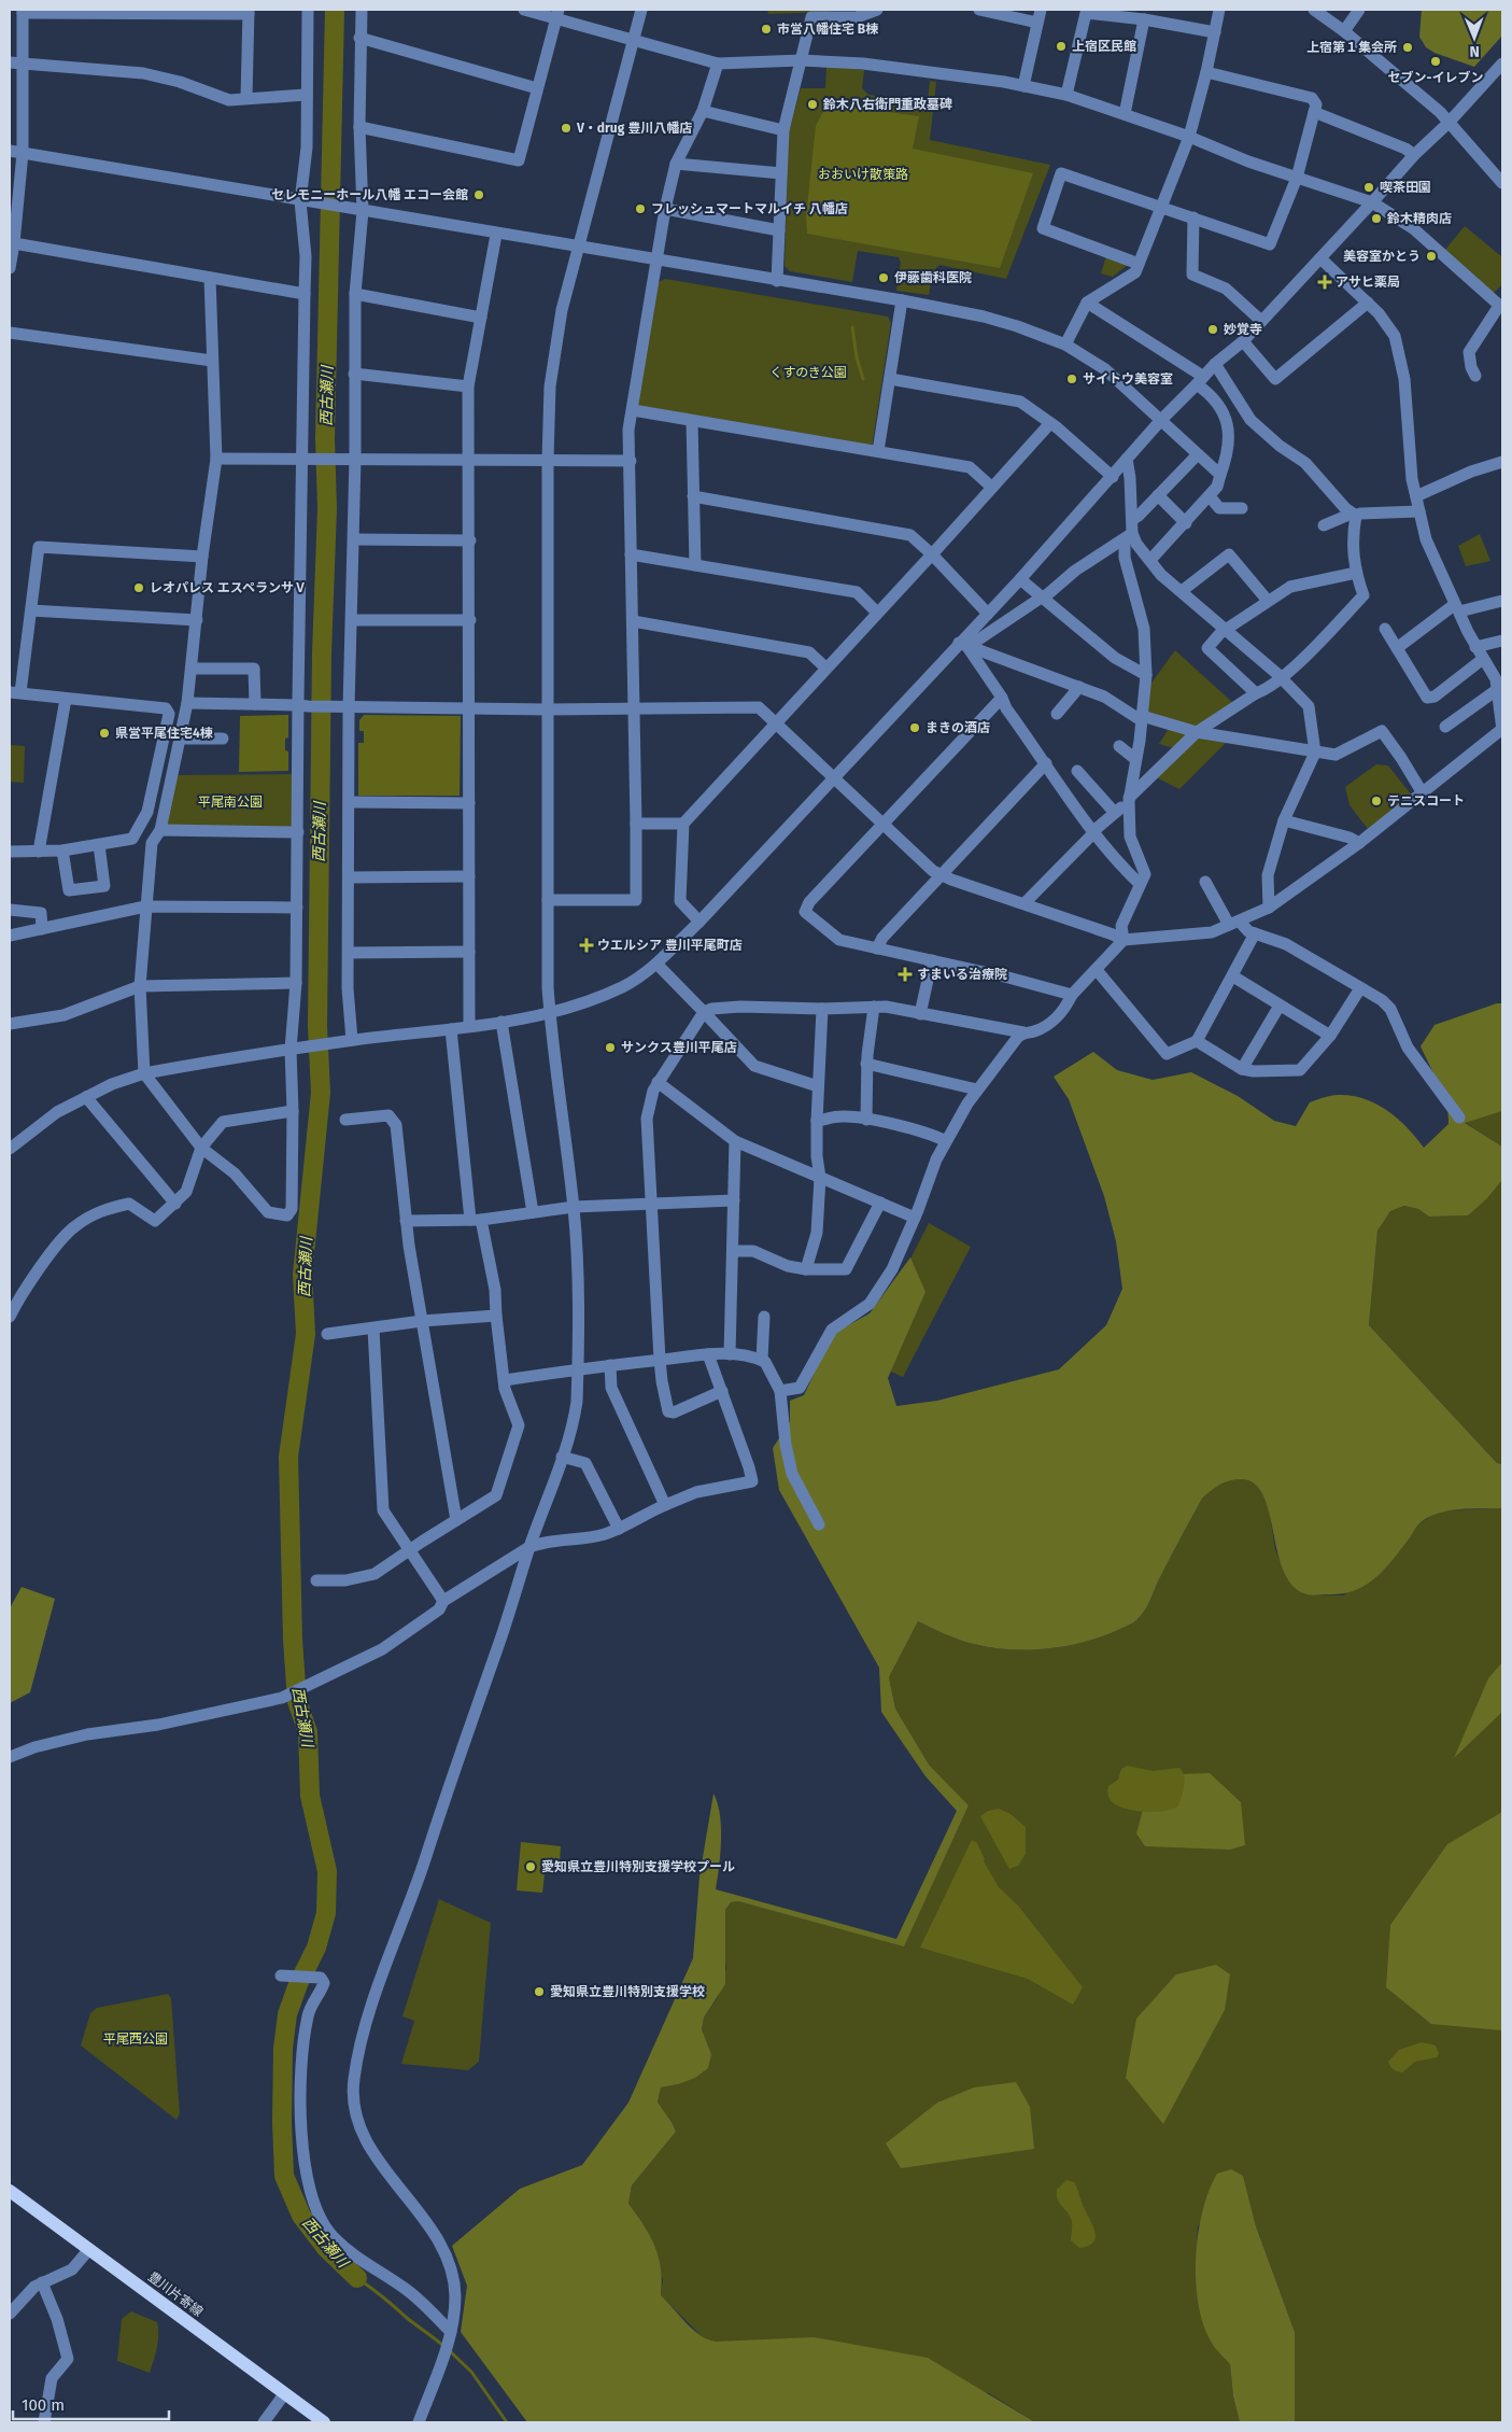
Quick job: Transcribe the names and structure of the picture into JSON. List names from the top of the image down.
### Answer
{
  "streets": {
    "main road": ["豊川片寄線"]
  },
  "water": ["西古瀬川"],
  "parks": [
    "おおいけ散策路",
    "くすのき公園",
    "平尾南公園",
    "平尾西公園"
  ],
  "places": {
    "other": [
      "市営八幡住宅 B棟",
      "上宿区民館",
      "上宿第１集会所",
      "セブン-イレブン",
      "鈴木八右衛門重政墓碑",
      "V・drug 豊川八幡店",
      "喫茶田園",
      "セレモニーホール八幡 エコー会館",
      "フレッシュマートマルイチ 八幡店",
      "鈴木精肉店",
      "美容室かとう",
      "伊藤歯科医院",
      "妙覚寺",
      "サイトウ美容室",
      "レオパレス エスペランサⅤ",
      "まきの酒店",
      "県営平尾住宅4棟",
      "テニスコート",
      "サンクス豊川平尾店",
      "愛知県立豊川特別支援学校プール",
      "愛知県立豊川特別支援学校"
    ],
    "health": ["アサヒ薬局", "ウエルシア 豊川平尾町店", "すまいる治療院"]
  },
  "scale_bar": "100 m",
  "north": "bottom"
}
